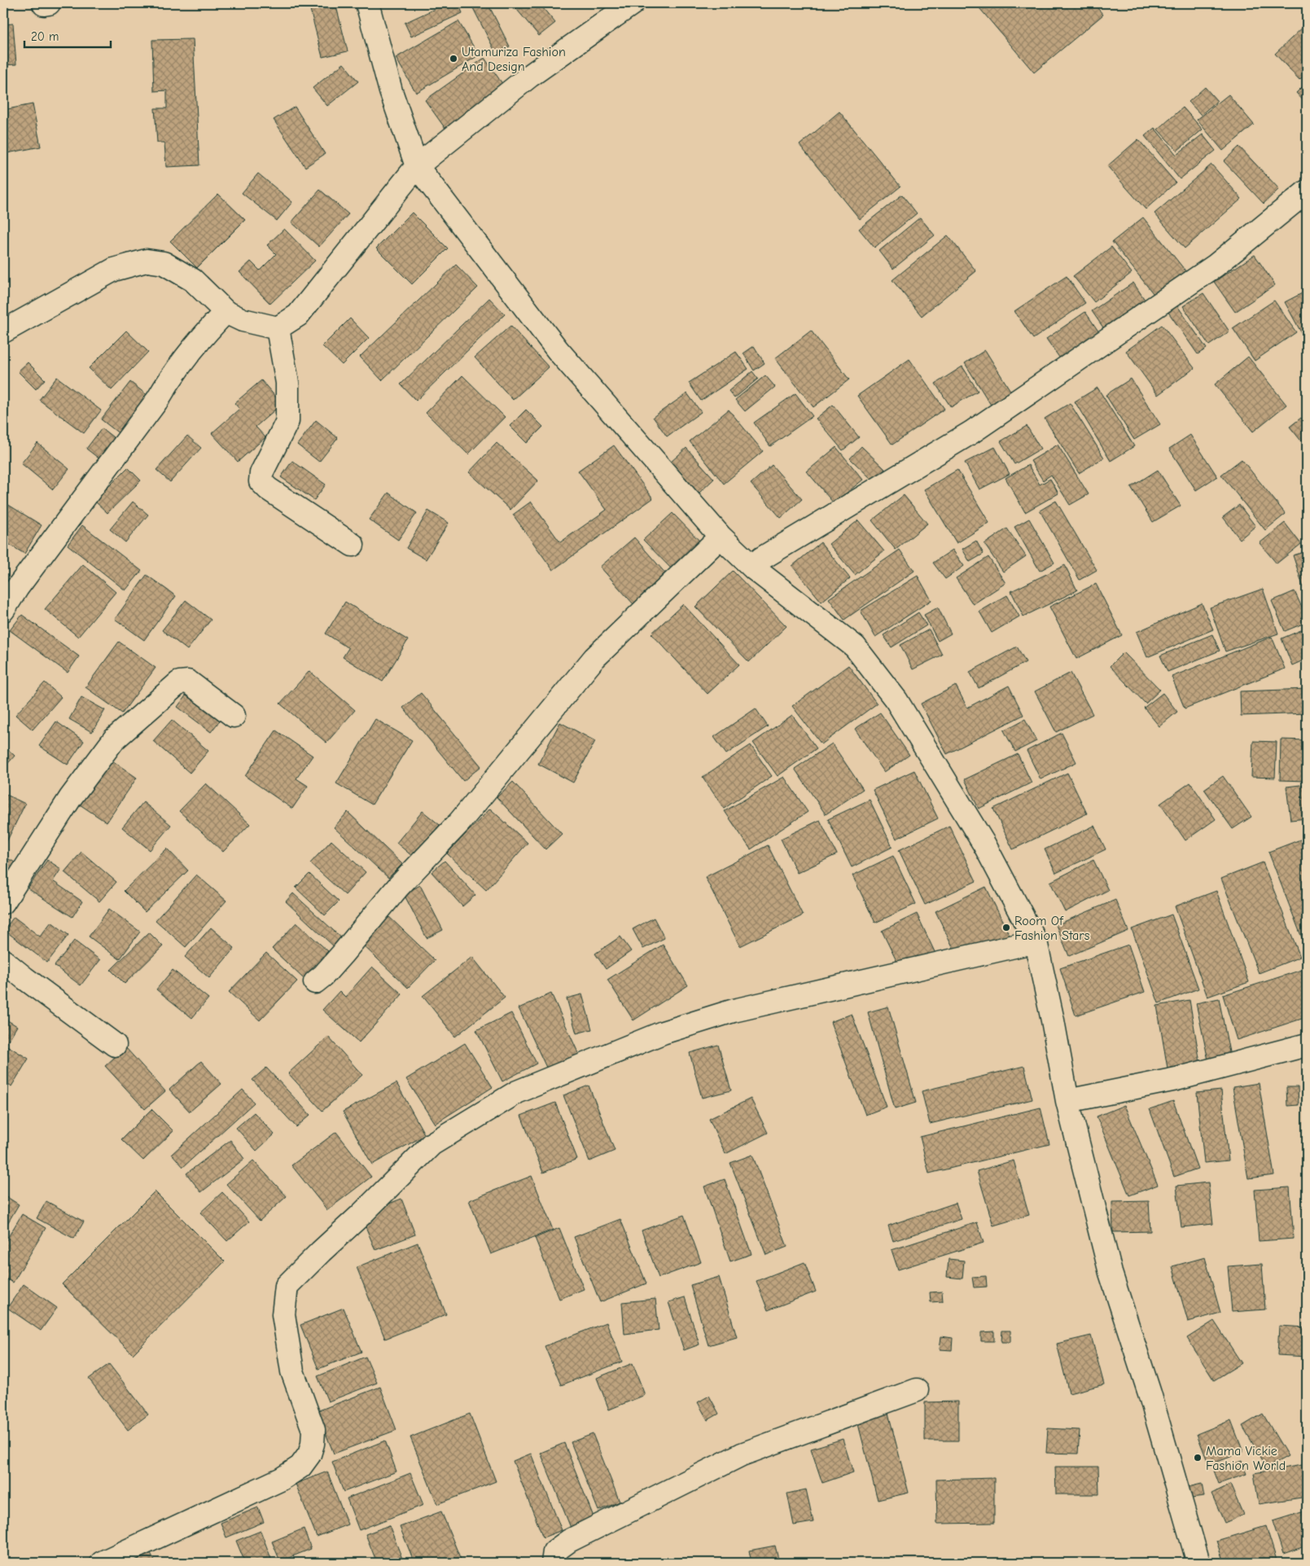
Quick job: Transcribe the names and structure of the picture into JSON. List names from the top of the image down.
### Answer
{
  "places": ["Utamuriza Fashion And Design", "Room Of Fashion Stars", "Mama Vickie Fashion World"],
  "scale_bar": "20 m"
}
